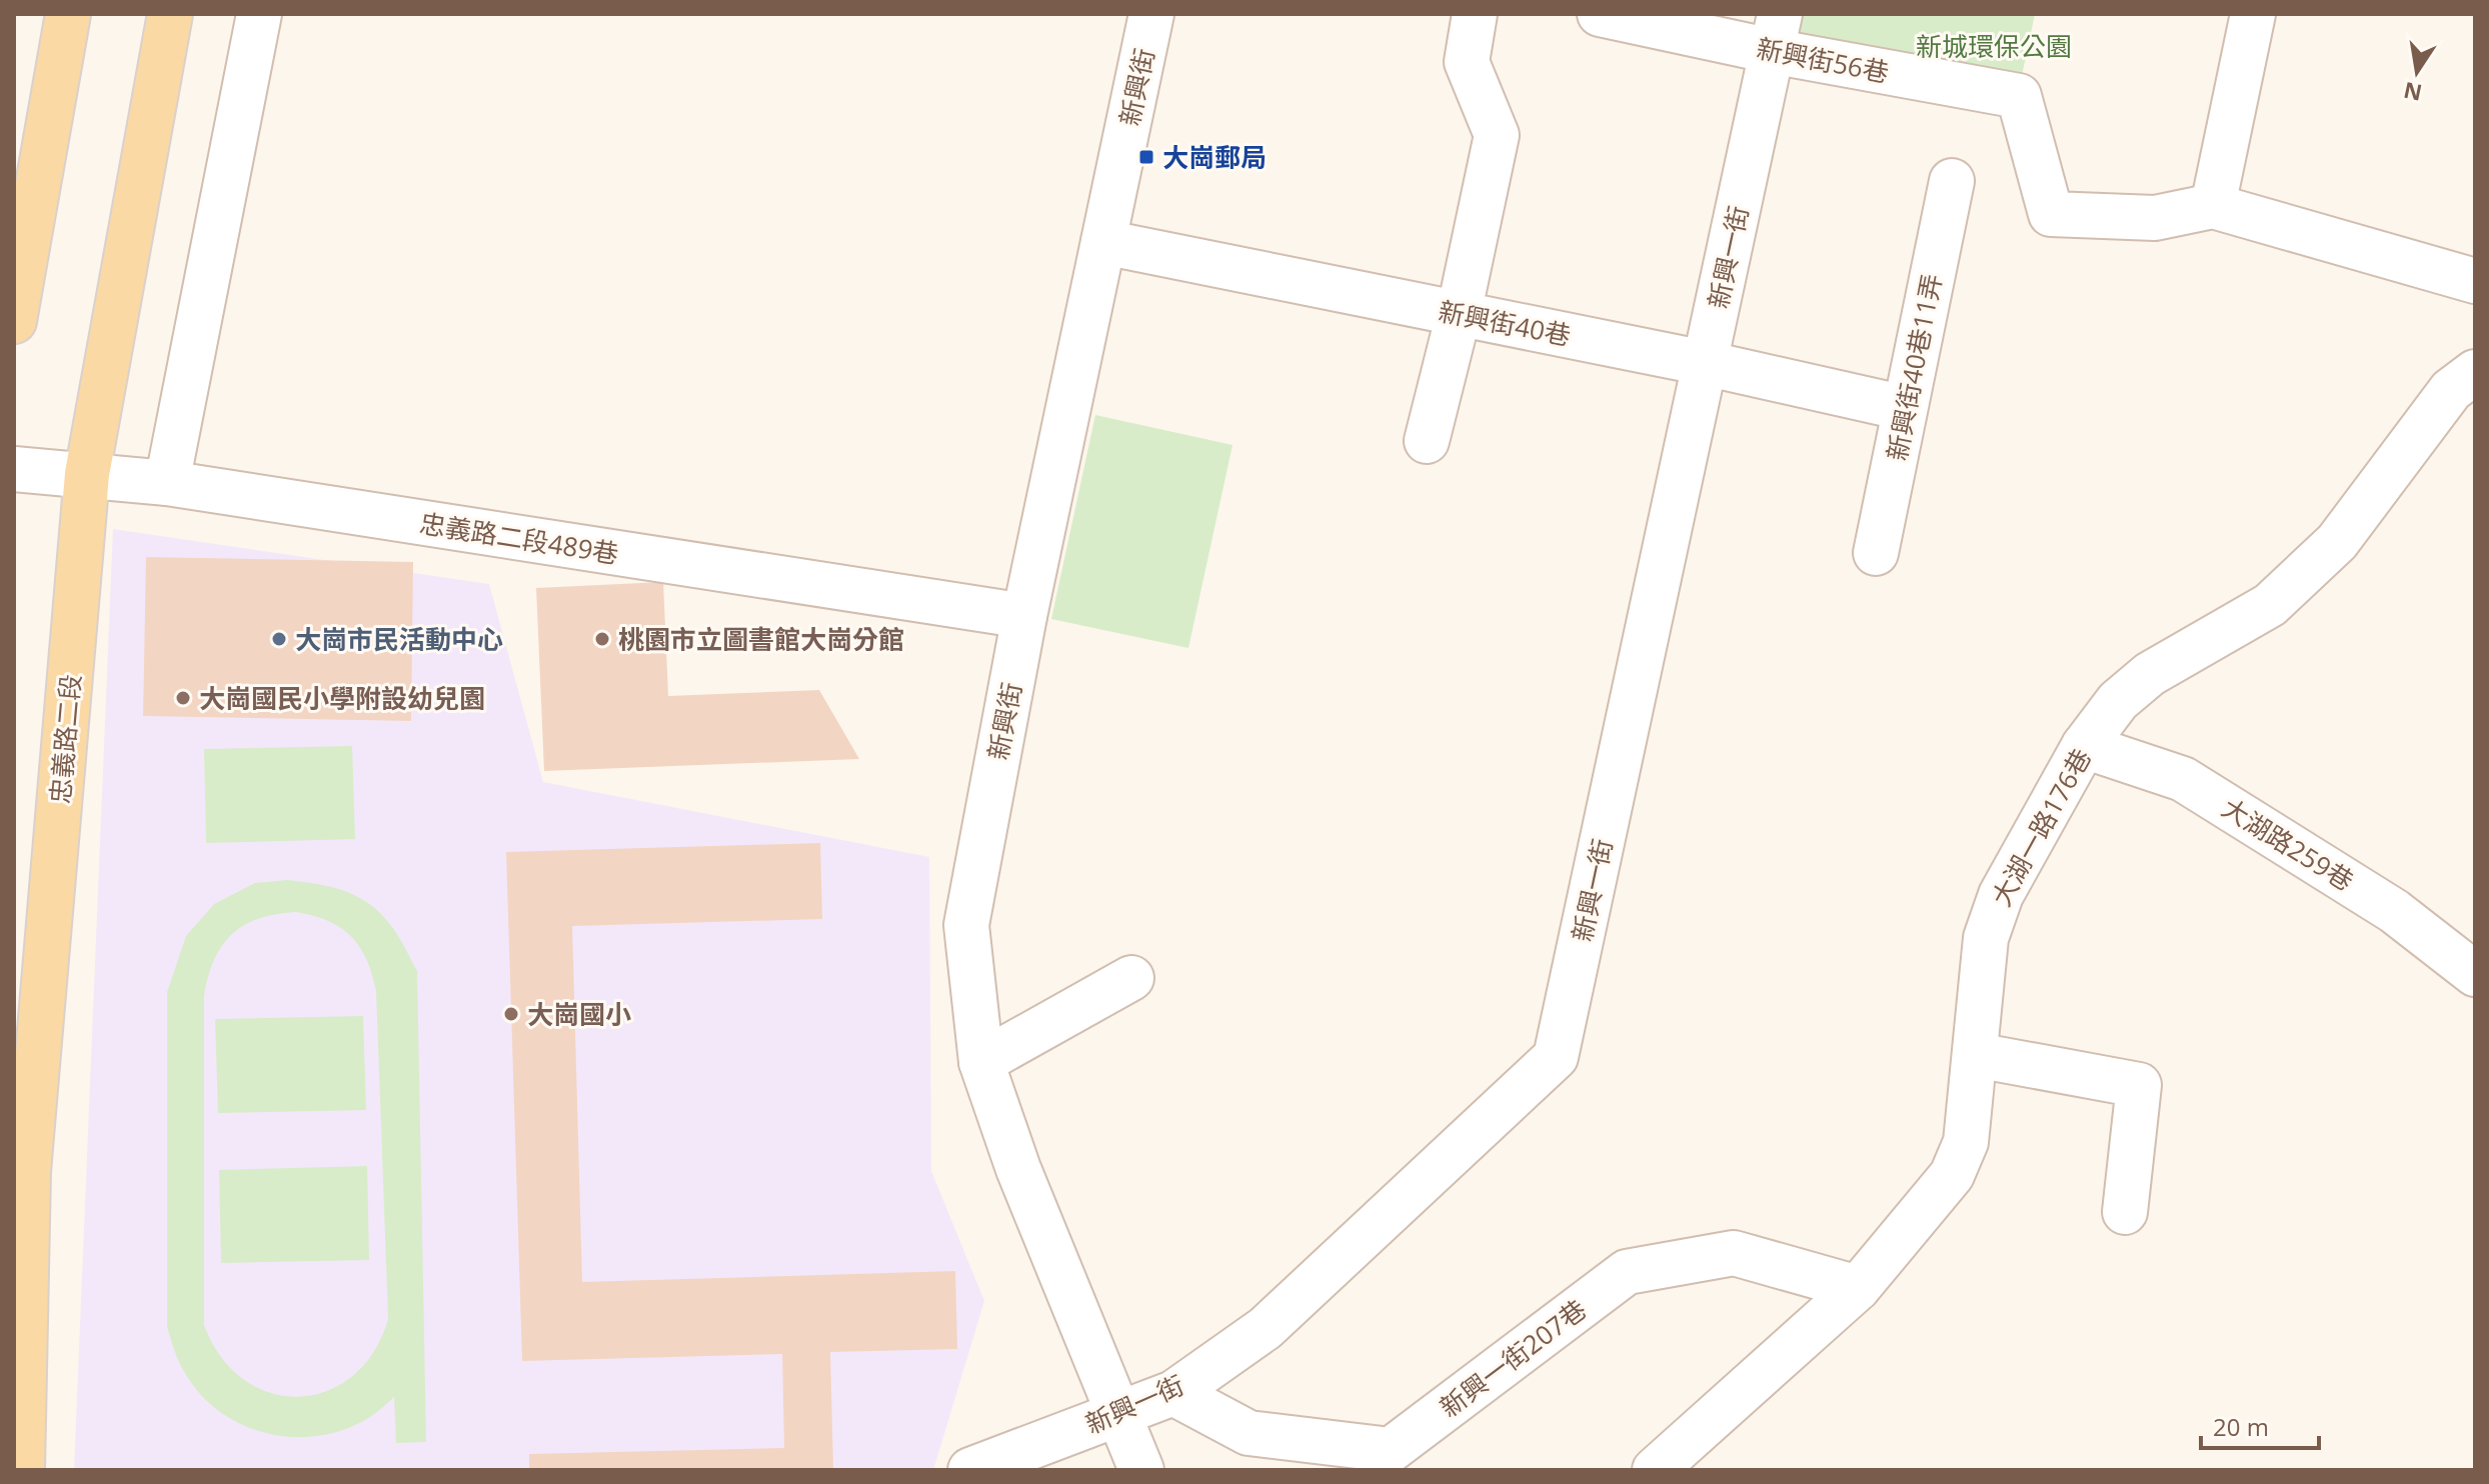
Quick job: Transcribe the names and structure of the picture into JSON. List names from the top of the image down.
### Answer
{
  "streets": {
    "main road": ["忠義路二段"],
    "street": [
      "新興街56巷",
      "新興街",
      "新興一街",
      "新興街40巷",
      "新興街40巷11弄",
      "忠義路二段489巷",
      "大湖一路176巷",
      "大湖路259巷",
      "新興一街207巷"
    ]
  },
  "crossings": [
    ["新興街56巷", "新興一街"],
    ["新興街", "新興一街"],
    ["新興街", "新興街40巷"],
    ["新興街", "忠義路二段489巷"],
    ["新興一街", "新興街40巷"],
    ["新興一街", "新興一街207巷"],
    ["新興街40巷", "新興街40巷11弄"],
    ["忠義路二段489巷", "忠義路二段"],
    ["大湖一路176巷", "大湖路259巷"],
    ["大湖一路176巷", "新興一街207巷"]
  ],
  "parks": ["新城環保公園"],
  "places": {
    "transit": ["大崗郵局"],
    "other": [
      "大崗市民活動中心",
      "桃園市立圖書館大崗分館",
      "大崗國民小學附設幼兒園",
      "大崗國小"
    ]
  },
  "scale_bar": "20 m",
  "north": "bottom"
}
